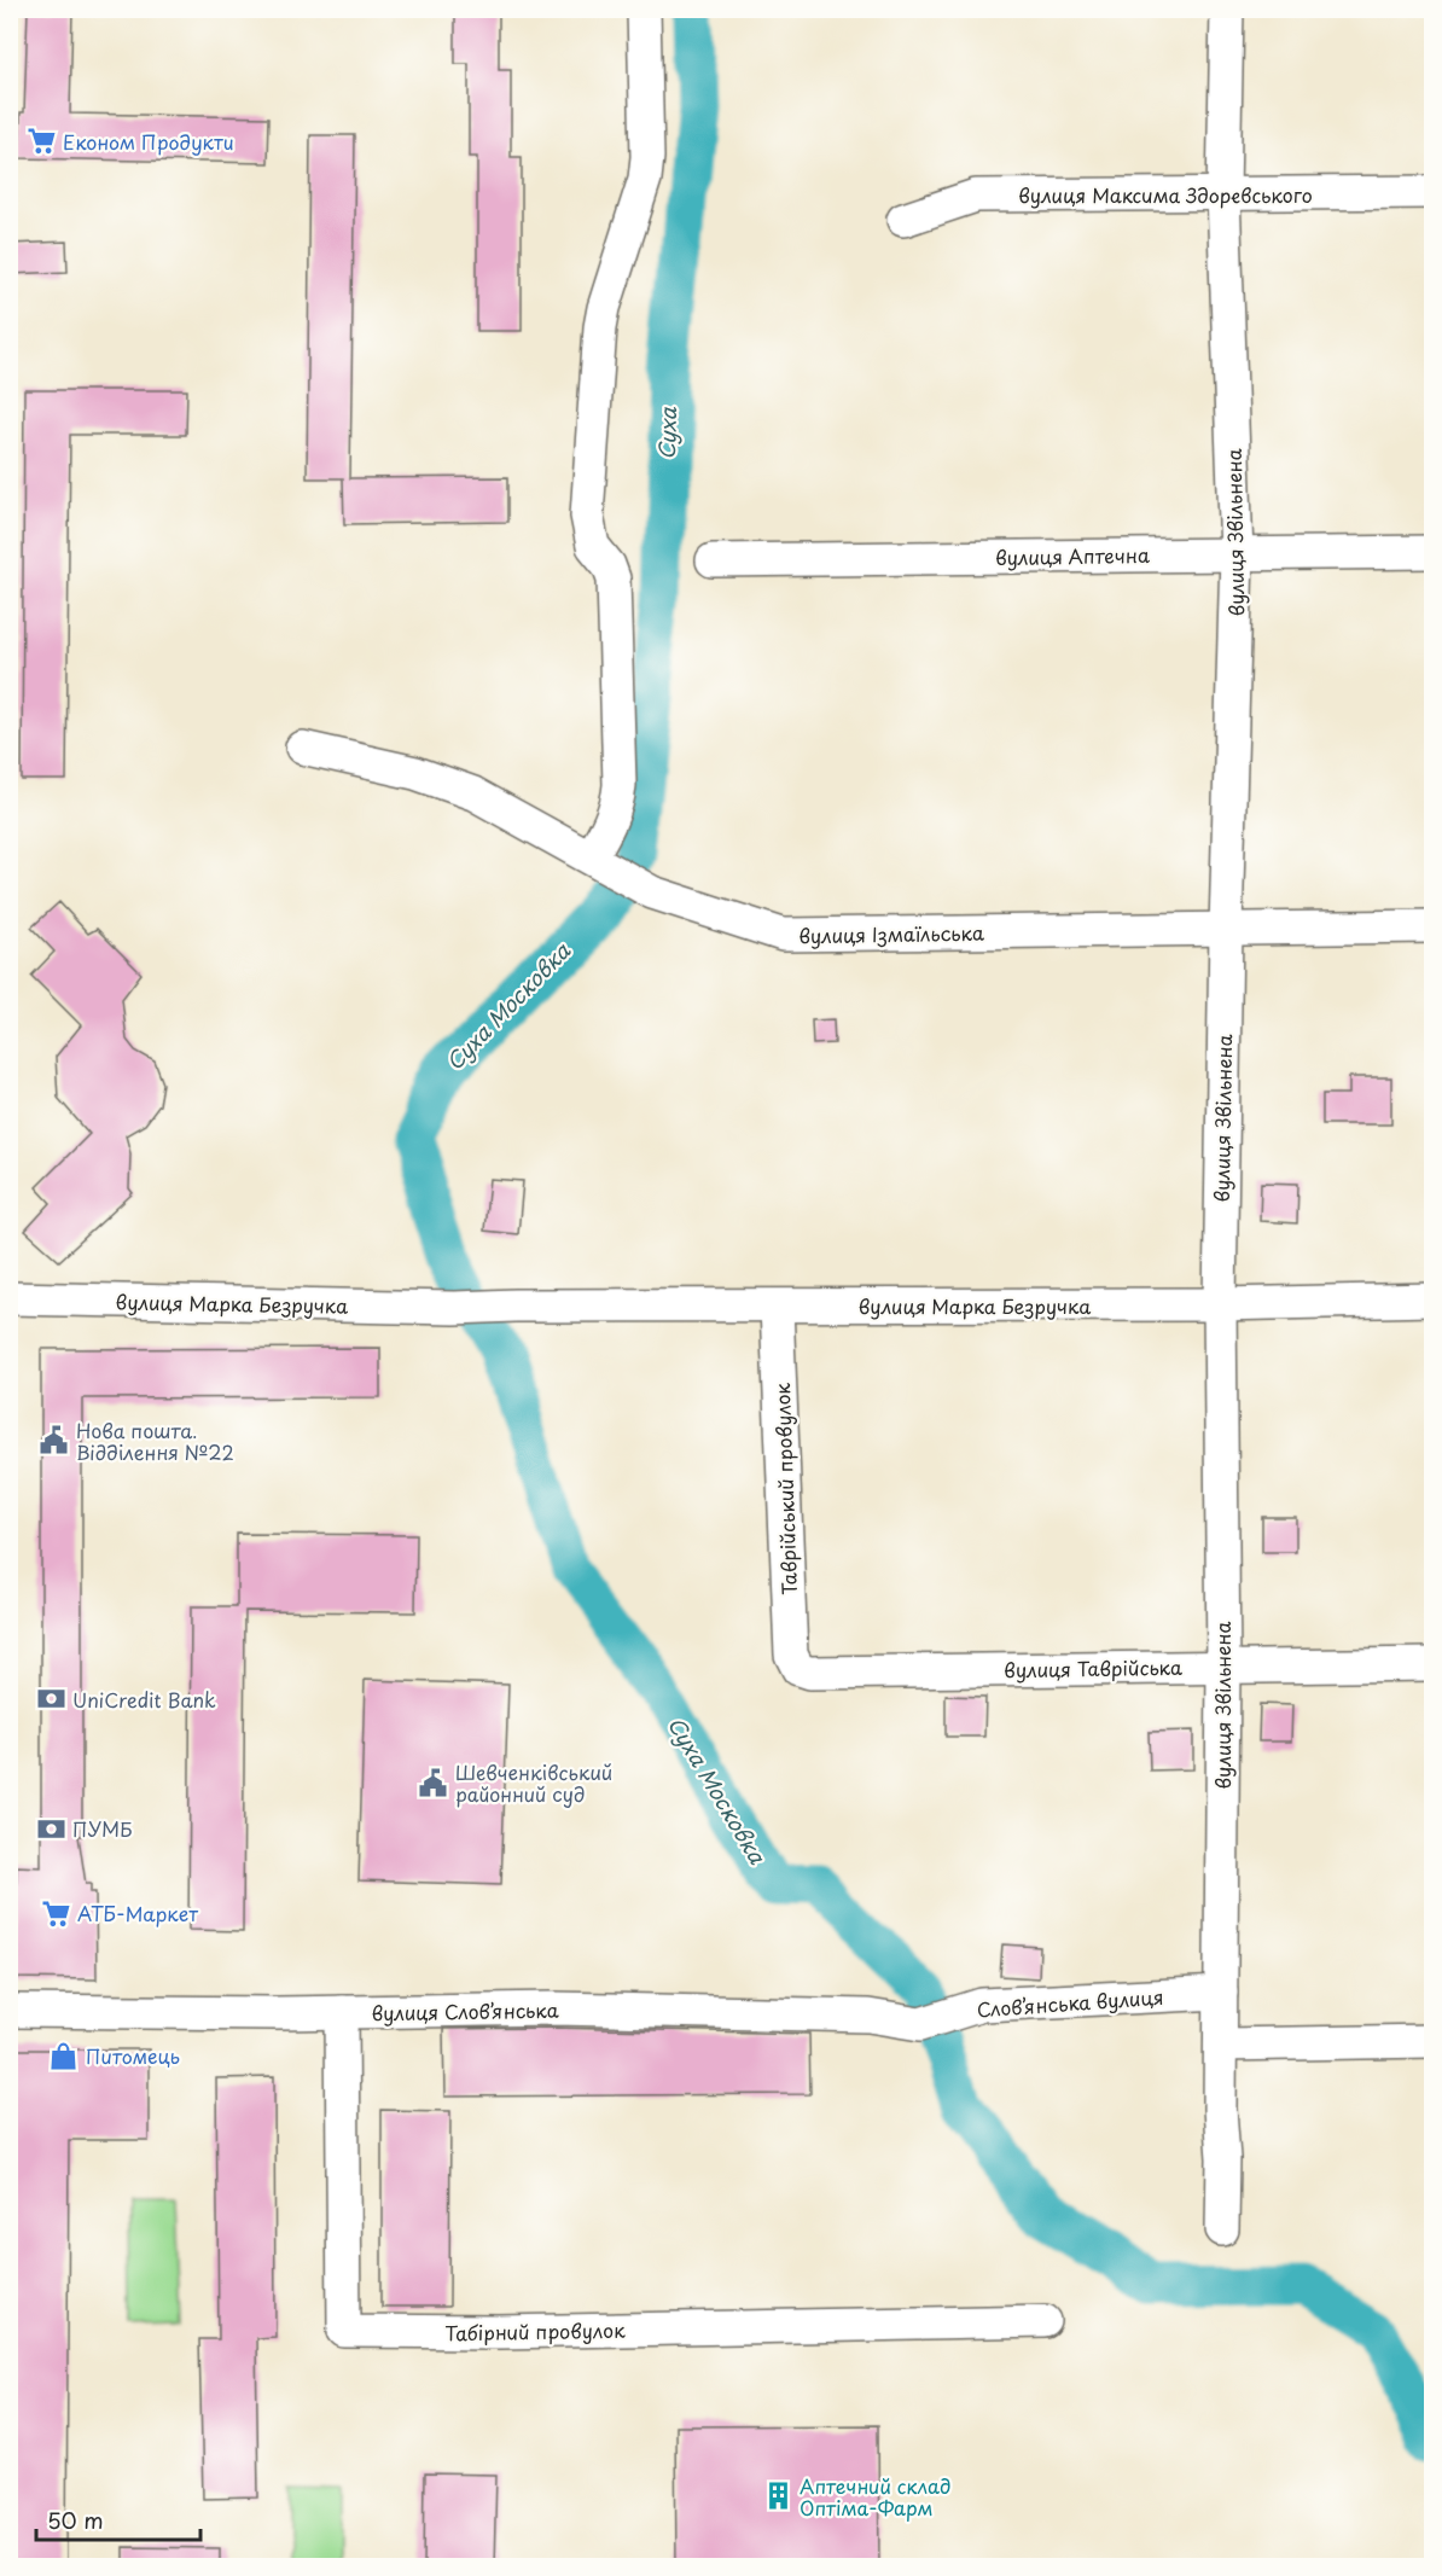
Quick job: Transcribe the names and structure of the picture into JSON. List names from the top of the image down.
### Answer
{
  "streets": {
    "street": [
      "вулиця Максима Здоревського",
      "вулиця Звільнена",
      "вулиця Аптечна",
      "вулиця Ізмаїльська",
      "вулиця Марка Безручка",
      "Таврійський провулок",
      "вулиця Таврійська",
      "Слов’янська вулиця",
      "вулиця Слов’янська",
      "Табірний провулок"
    ]
  },
  "crossings": [
    ["вулиця Максима Здоревського", "вулиця Звільнена"],
    ["вулиця Звільнена", "вулиця Аптечна"],
    ["вулиця Звільнена", "вулиця Ізмаїльська"],
    ["вулиця Звільнена", "вулиця Марка Безручка"],
    ["вулиця Звільнена", "вулиця Таврійська"],
    ["вулиця Звільнена", "Слов’янська вулиця"],
    ["вулиця Марка Безручка", "Таврійський провулок"],
    ["Таврійський провулок", "вулиця Таврійська"],
    ["Слов’янська вулиця", "вулиця Слов’янська"],
    ["вулиця Слов’янська", "Табірний провулок"]
  ],
  "water": ["Суха", "Суха Московка"],
  "places": {
    "supermarket": ["Економ Продукти", "АТБ-Маркет"],
    "public building": ["Нова пошта. Відділення №22", "Шевченківський районний суд"],
    "bank": ["UniCredit Bank", "ПУМБ"],
    "shop": ["Питомець"],
    "building": ["Аптечний склад Оптіма-Фарм"]
  },
  "scale_bar": "50 m"
}
